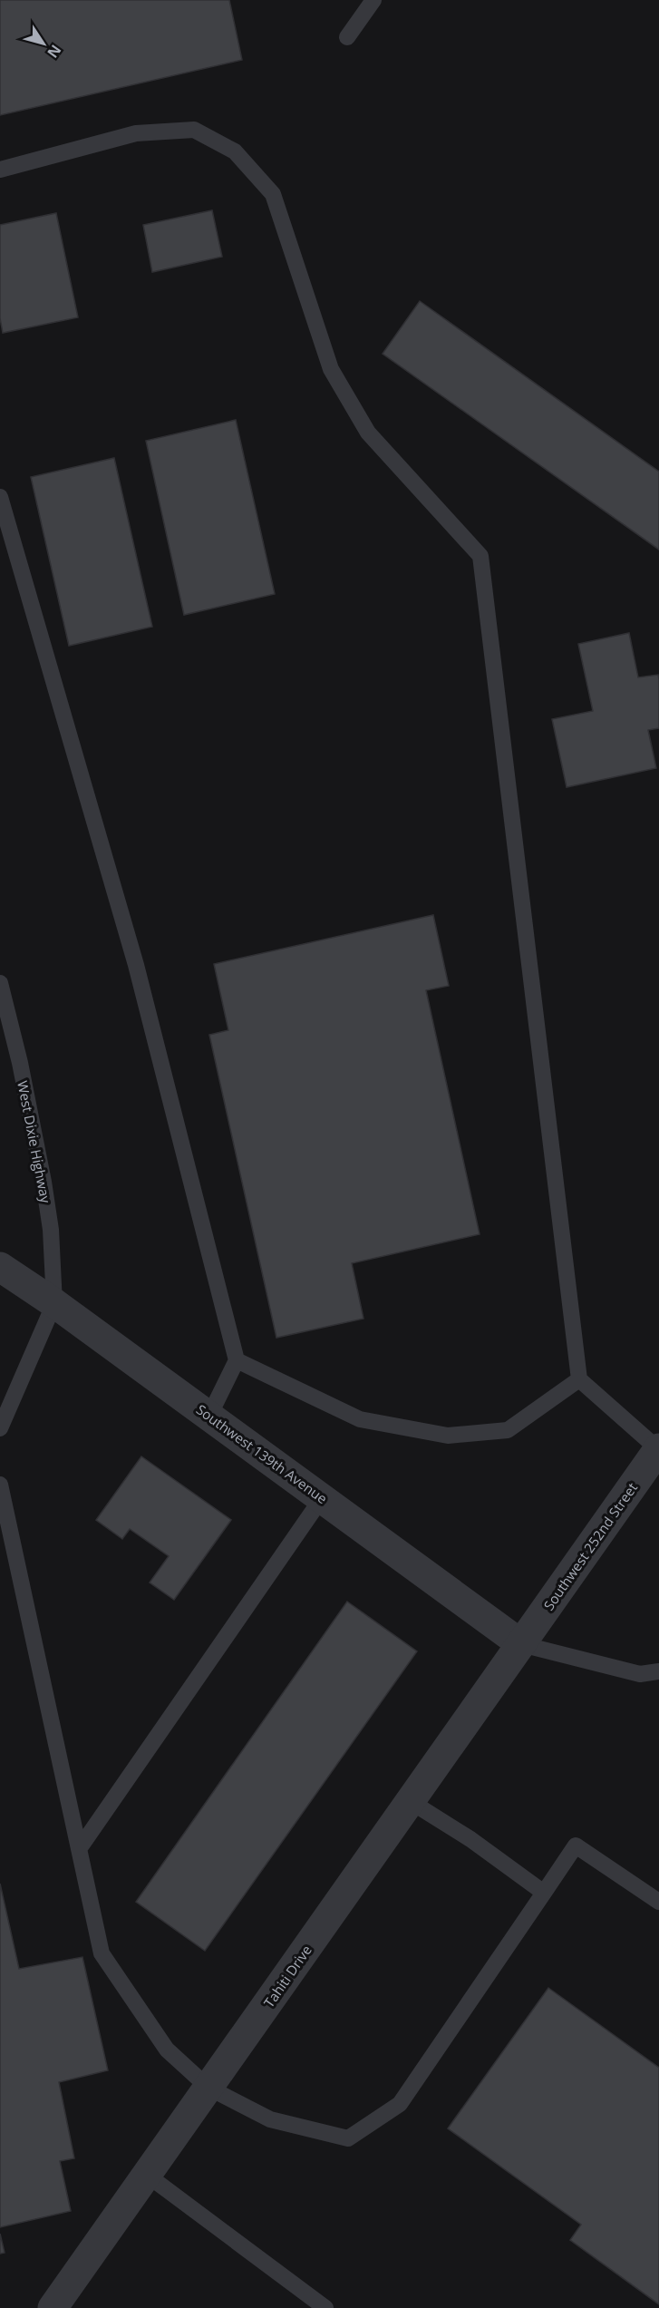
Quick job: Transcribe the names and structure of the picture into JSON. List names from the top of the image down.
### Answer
{
  "streets": {
    "street": ["Southwest 139th Avenue", "Southwest 252nd Street", "Tahiti Drive"],
    "lane": ["West Dixie Highway"]
  },
  "crossings": [
    ["West Dixie Highway", "Southwest 139th Avenue"],
    ["Southwest 139th Avenue", "Southwest 252nd Street"],
    ["Southwest 139th Avenue", "Tahiti Drive"],
    ["Southwest 252nd Street", "Tahiti Drive"]
  ],
  "north": "bottom right"
}
